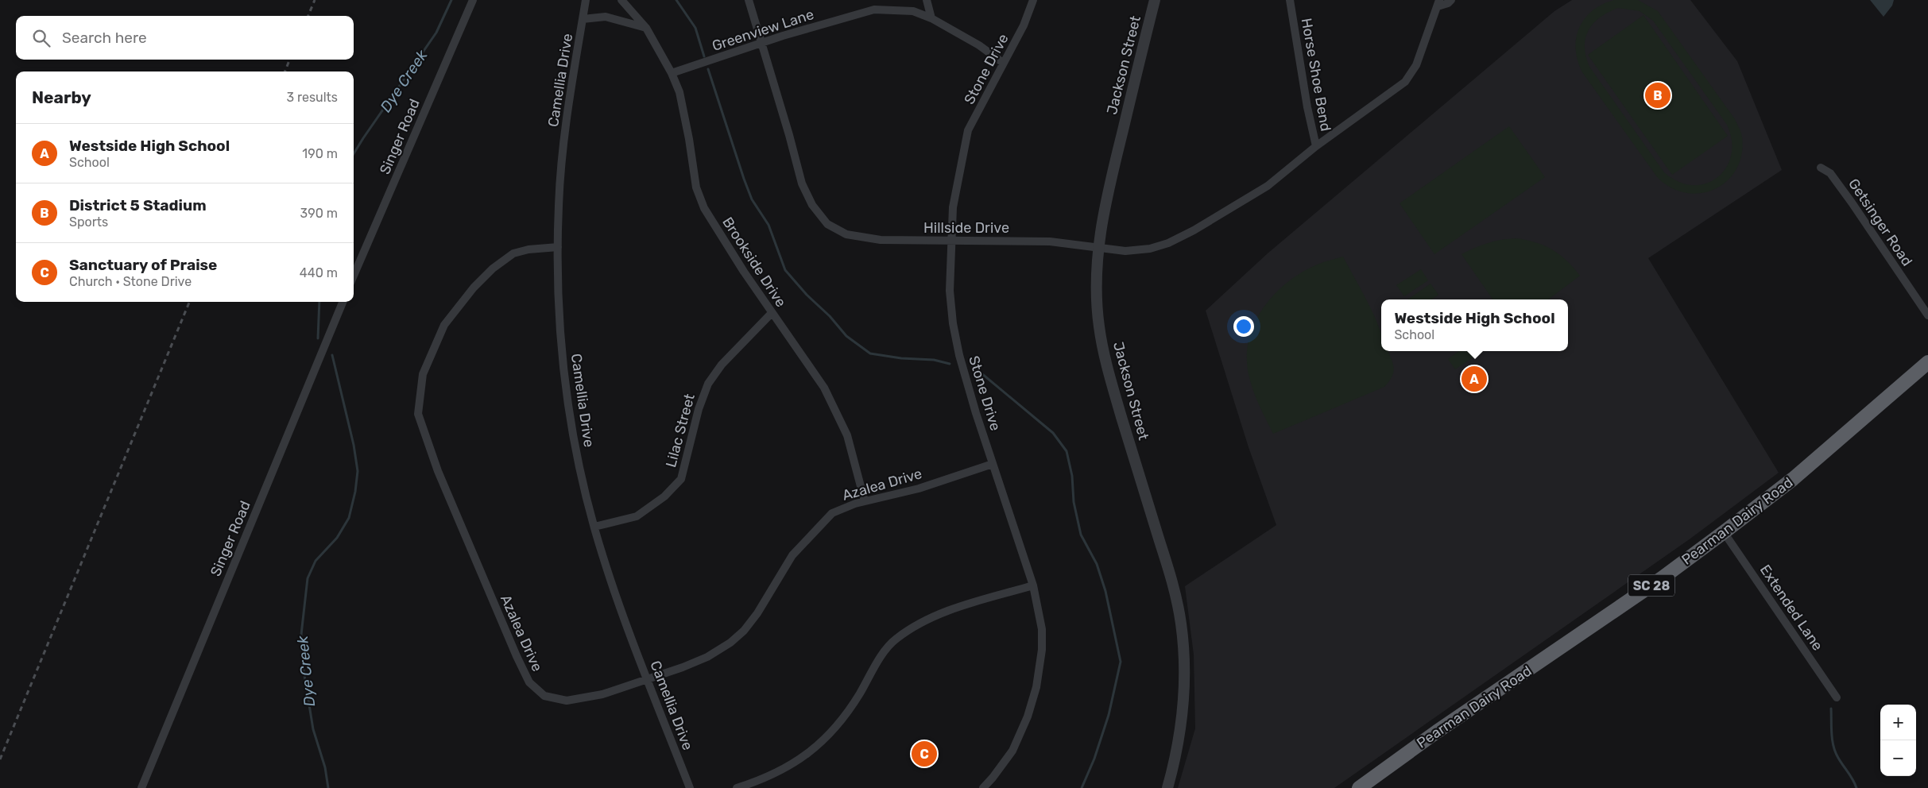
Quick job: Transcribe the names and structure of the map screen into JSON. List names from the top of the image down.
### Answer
{
  "streets": {
    "highway": ["Pearman Dairy Road", "SC 28"],
    "street": [
      "Greenview Lane",
      "Jackson Street",
      "Stone Drive",
      "Horse Shoe Bend",
      "Camellia Drive",
      "Singer Road",
      "Getsinger Road",
      "Hillside Drive",
      "Brookside Drive",
      "Lilac Street",
      "Azalea Drive",
      "Extended Lane"
    ]
  },
  "crossings": [
    ["Greenview Lane", "Hillside Drive"],
    ["Greenview Lane", "Brookside Drive"],
    ["Jackson Street", "Hillside Drive"],
    ["Stone Drive", "Hillside Drive"],
    ["Stone Drive", "Azalea Drive"],
    ["Horse Shoe Bend", "Hillside Drive"],
    ["Camellia Drive", "Lilac Street"],
    ["Camellia Drive", "Azalea Drive"],
    ["Brookside Drive", "Lilac Street"],
    ["Brookside Drive", "Azalea Drive"],
    ["Pearman Dairy Road", "Extended Lane"]
  ],
  "water": ["Dye Creek"],
  "page": {
    "search": "Search here",
    "heading": ["Nearby", "3 results"],
    "pins": ["B", "A", "C"],
    "list": [
      {
        "mark": "A",
        "name": "Westside High School",
        "note": "School",
        "value": "190 m"
      },
      {
        "mark": "B",
        "name": "District 5 Stadium",
        "note": "Sports",
        "value": "390 m"
      },
      {
        "mark": "C",
        "name": "Sanctuary of Praise",
        "note": "Church · Stone Drive",
        "value": "440 m"
      }
    ],
    "popup": ["Westside High School", "School"],
    "map_buttons": ["+", "−"]
  }
}
